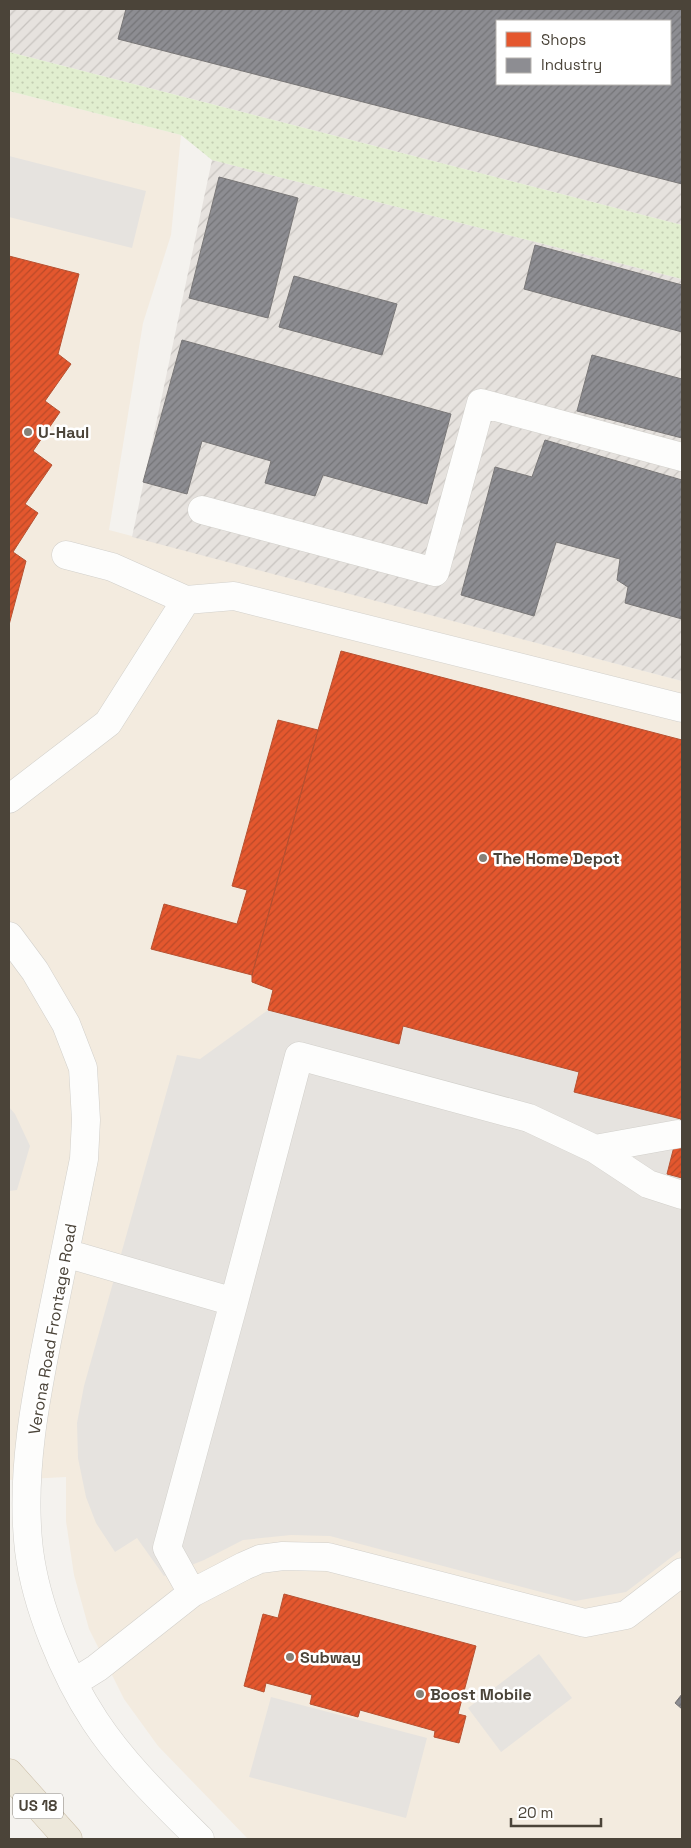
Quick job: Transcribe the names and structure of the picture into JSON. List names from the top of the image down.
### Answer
{
  "streets": {
    "highway": ["US 18"],
    "street": ["Verona Road Frontage Road"]
  },
  "places": [
    "U-Haul",
    "The Home Depot",
    "Subway",
    "Boost Mobile"
  ],
  "legend": ["Shops", "Industry"],
  "scale_bar": "20 m"
}
